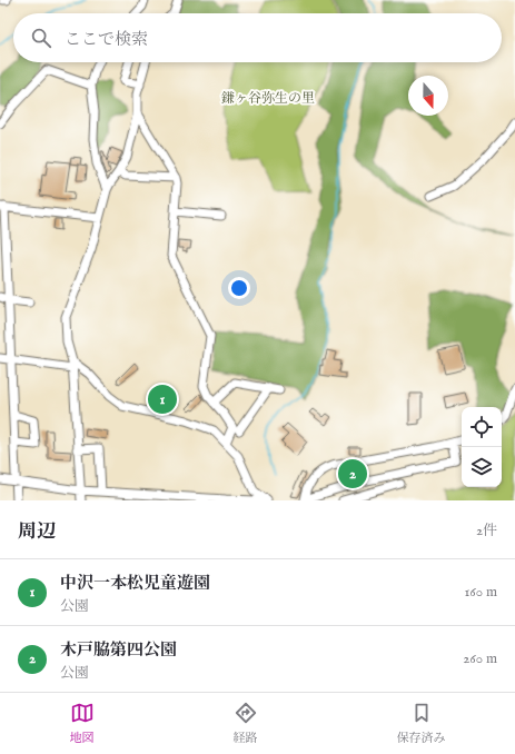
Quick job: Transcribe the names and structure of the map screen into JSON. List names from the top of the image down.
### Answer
{
  "parks": ["鎌ヶ谷弥生の里"],
  "north": "bottom",
  "page": {
    "search": "ここで検索",
    "pins": ["1", "2"],
    "heading": ["周辺", "2件"],
    "list": [
      {
        "mark": "1",
        "name": "中沢一本松児童遊園",
        "note": "公園",
        "value": "160 m"
      },
      {
        "mark": "2",
        "name": "木戸脇第四公園",
        "note": "公園",
        "value": "260 m"
      }
    ],
    "nav": ["地図", "経路", "保存済み"]
  }
}
